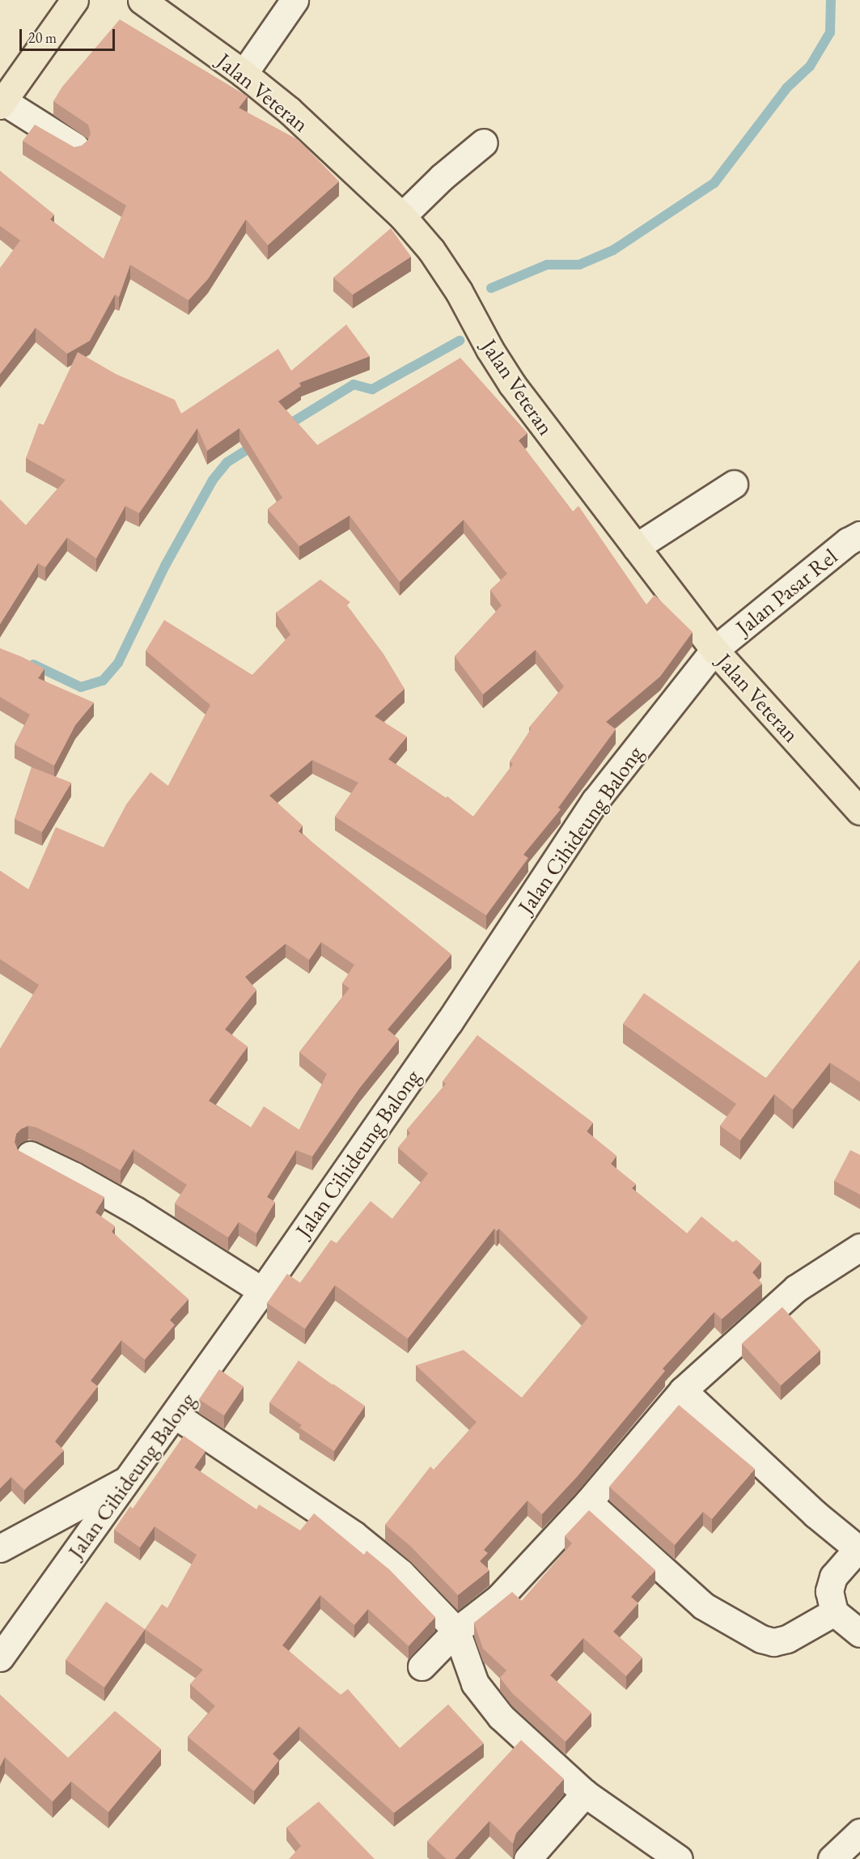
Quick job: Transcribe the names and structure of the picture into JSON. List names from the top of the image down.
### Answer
{
  "streets": {
    "main road": ["Jalan Veteran"],
    "street": ["Jalan Pasar Rel", "Jalan Cihideung Balong"]
  },
  "crossings": [
    ["Jalan Veteran", "Jalan Pasar Rel"],
    ["Jalan Veteran", "Jalan Cihideung Balong"],
    ["Jalan Pasar Rel", "Jalan Cihideung Balong"]
  ],
  "scale_bar": "20 m"
}
